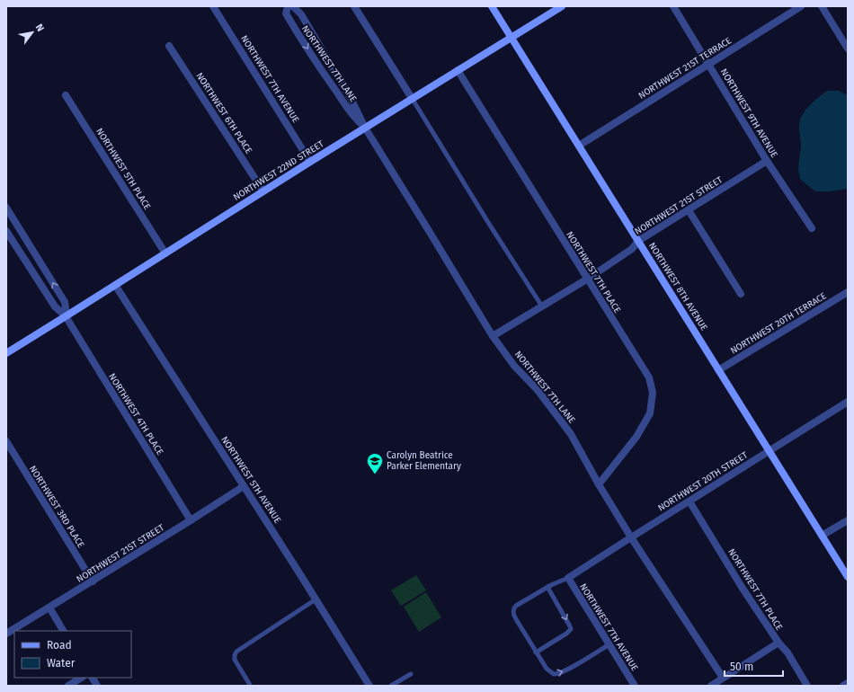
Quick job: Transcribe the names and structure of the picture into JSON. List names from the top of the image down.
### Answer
{
  "streets": {
    "street": [
      "NORTHWEST 7TH LANE",
      "NORTHWEST 21ST TERRACE",
      "NORTHWEST 7TH AVENUE",
      "NORTHWEST 6TH PLACE",
      "NORTHWEST 9TH AVENUE",
      "NORTHWEST 5TH PLACE",
      "NORTHWEST 22ND STREET",
      "NORTHWEST 21ST STREET",
      "NORTHWEST 7TH PLACE",
      "NORTHWEST 8TH AVENUE",
      "NORTHWEST 20TH TERRACE",
      "NORTHWEST 4TH PLACE",
      "NORTHWEST 5TH AVENUE",
      "NORTHWEST 20TH STREET",
      "NORTHWEST 3RD PLACE"
    ]
  },
  "crossings": [
    ["NORTHWEST 7TH LANE", "NORTHWEST 22ND STREET"],
    ["NORTHWEST 7TH LANE", "NORTHWEST 21ST STREET"],
    ["NORTHWEST 7TH LANE", "NORTHWEST 7TH PLACE"],
    ["NORTHWEST 7TH LANE", "NORTHWEST 20TH STREET"],
    ["NORTHWEST 21ST TERRACE", "NORTHWEST 9TH AVENUE"],
    ["NORTHWEST 21ST TERRACE", "NORTHWEST 8TH AVENUE"],
    ["NORTHWEST 7TH AVENUE", "NORTHWEST 22ND STREET"],
    ["NORTHWEST 7TH AVENUE", "NORTHWEST 20TH STREET"],
    ["NORTHWEST 6TH PLACE", "NORTHWEST 22ND STREET"],
    ["NORTHWEST 9TH AVENUE", "NORTHWEST 21ST STREET"],
    ["NORTHWEST 5TH PLACE", "NORTHWEST 22ND STREET"],
    ["NORTHWEST 22ND STREET", "NORTHWEST 7TH PLACE"],
    ["NORTHWEST 22ND STREET", "NORTHWEST 8TH AVENUE"],
    ["NORTHWEST 22ND STREET", "NORTHWEST 4TH PLACE"],
    ["NORTHWEST 22ND STREET", "NORTHWEST 5TH AVENUE"],
    ["NORTHWEST 21ST STREET", "NORTHWEST 7TH PLACE"],
    ["NORTHWEST 21ST STREET", "NORTHWEST 8TH AVENUE"],
    ["NORTHWEST 21ST STREET", "NORTHWEST 4TH PLACE"],
    ["NORTHWEST 21ST STREET", "NORTHWEST 5TH AVENUE"],
    ["NORTHWEST 21ST STREET", "NORTHWEST 3RD PLACE"],
    ["NORTHWEST 7TH PLACE", "NORTHWEST 20TH STREET"],
    ["NORTHWEST 8TH AVENUE", "NORTHWEST 20TH TERRACE"],
    ["NORTHWEST 8TH AVENUE", "NORTHWEST 20TH STREET"]
  ],
  "places": {
    "school or university": ["Carolyn Beatrice Parker Elementary"]
  },
  "legend": ["Road", "Water"],
  "scale_bar": "50 m",
  "north": "top right"
}
